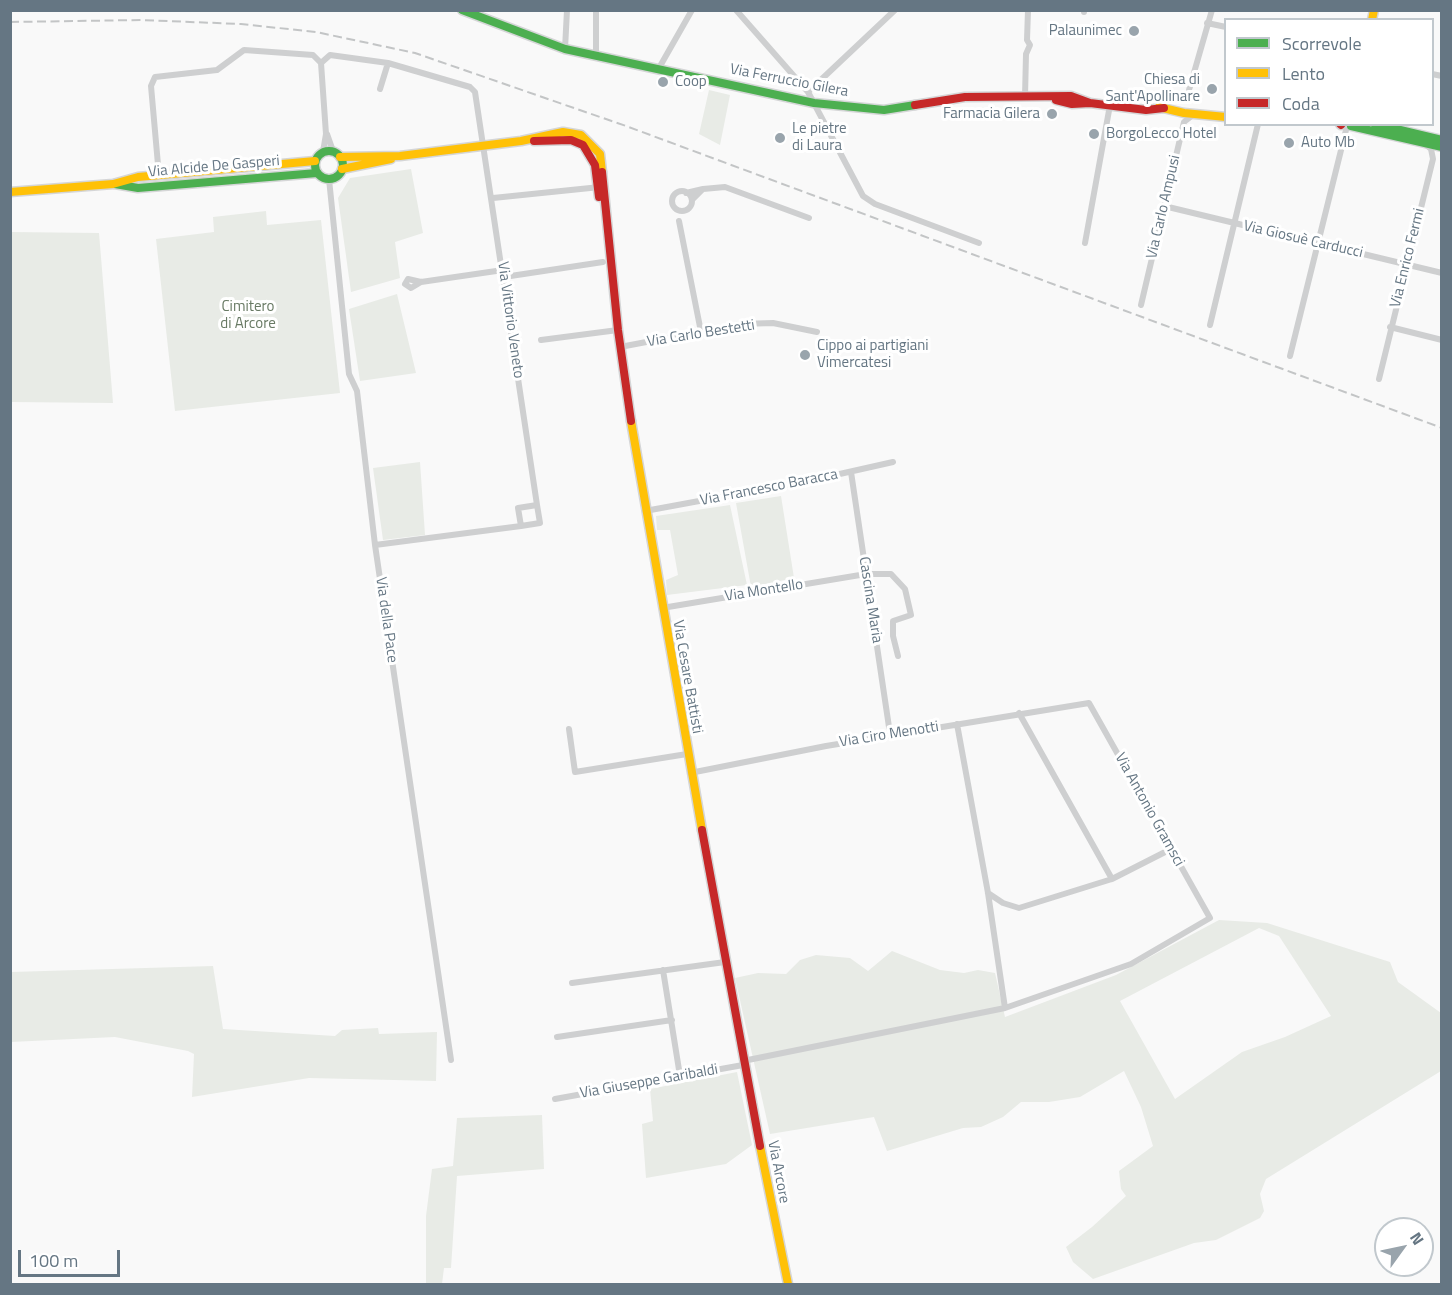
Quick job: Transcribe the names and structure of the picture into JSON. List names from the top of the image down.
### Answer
{
  "streets": {
    "street": [
      "Via Ferruccio Gilera",
      "Via Alcide De Gasperi",
      "Via Carlo Ampusi",
      "Via Giosuè Carducci",
      "Via Enrico Fermi",
      "Via Vittorio Veneto",
      "Via Carlo Bestetti",
      "Via Francesco Baracca",
      "Via Montello",
      "Cascina Maria",
      "Via della Pace",
      "Via Cesare Battisti",
      "Via Ciro Menotti",
      "Via Antonio Gramsci",
      "Via Giuseppe Garibaldi",
      "Via Arcore"
    ]
  },
  "crossings": [
    ["Via Ferruccio Gilera", "Via Carlo Ampusi"],
    ["Via Alcide De Gasperi", "Via della Pace"],
    ["Via Carlo Ampusi", "Via Giosuè Carducci"],
    ["Via Giosuè Carducci", "Via Enrico Fermi"],
    ["Via Vittorio Veneto", "Via Cesare Battisti"],
    ["Via Carlo Bestetti", "Via Cesare Battisti"],
    ["Via Francesco Baracca", "Cascina Maria"],
    ["Via Francesco Baracca", "Via Cesare Battisti"],
    ["Via Montello", "Cascina Maria"],
    ["Via Montello", "Via Cesare Battisti"],
    ["Via Cesare Battisti", "Via Ciro Menotti"],
    ["Via Cesare Battisti", "Via Giuseppe Garibaldi"],
    ["Via Cesare Battisti", "Via Arcore"],
    ["Via Ciro Menotti", "Via Antonio Gramsci"],
    ["Via Antonio Gramsci", "Via Giuseppe Garibaldi"],
    ["Via Giuseppe Garibaldi", "Via Arcore"]
  ],
  "parks": ["Cimitero di Arcore"],
  "places": [
    "Palaunimec",
    "Coop",
    "Chiesa di Sant'Apollinare",
    "Farmacia Gilera",
    "BorgoLecco Hotel",
    "Le pietre di Laura",
    "Auto Mb",
    "Cippo ai partigiani Vimercatesi"
  ],
  "legend": ["Scorrevole", "Lento", "Coda"],
  "scale_bar": "100 m",
  "north": "top right"
}
